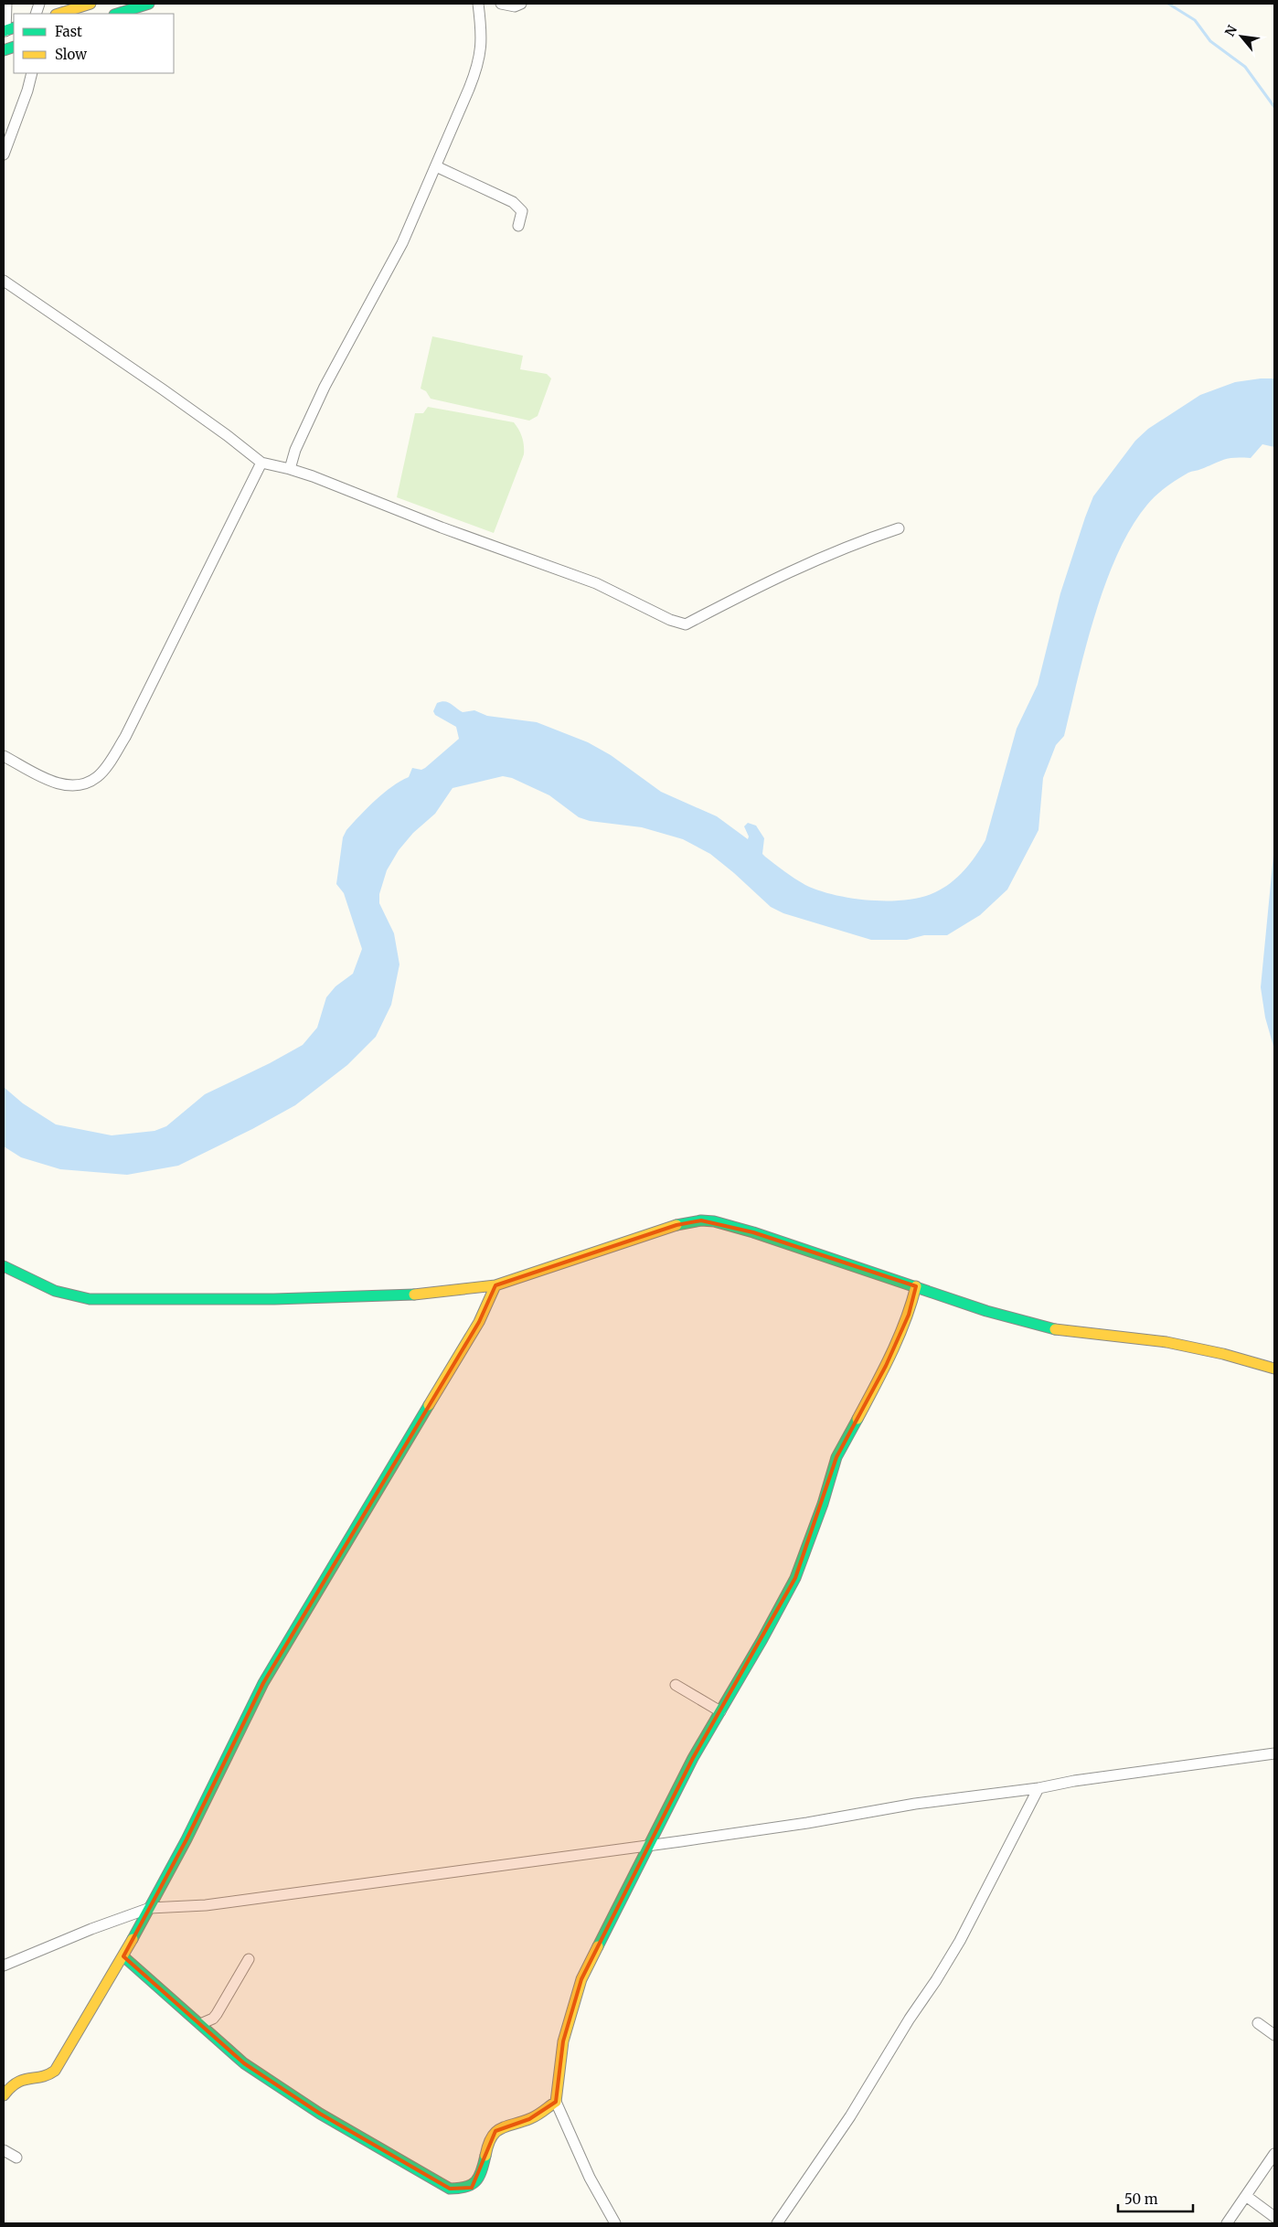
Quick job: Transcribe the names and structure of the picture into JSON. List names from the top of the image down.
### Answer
{
  "legend": ["Fast", "Slow"],
  "scale_bar": "50 m",
  "north": "top left"
}
